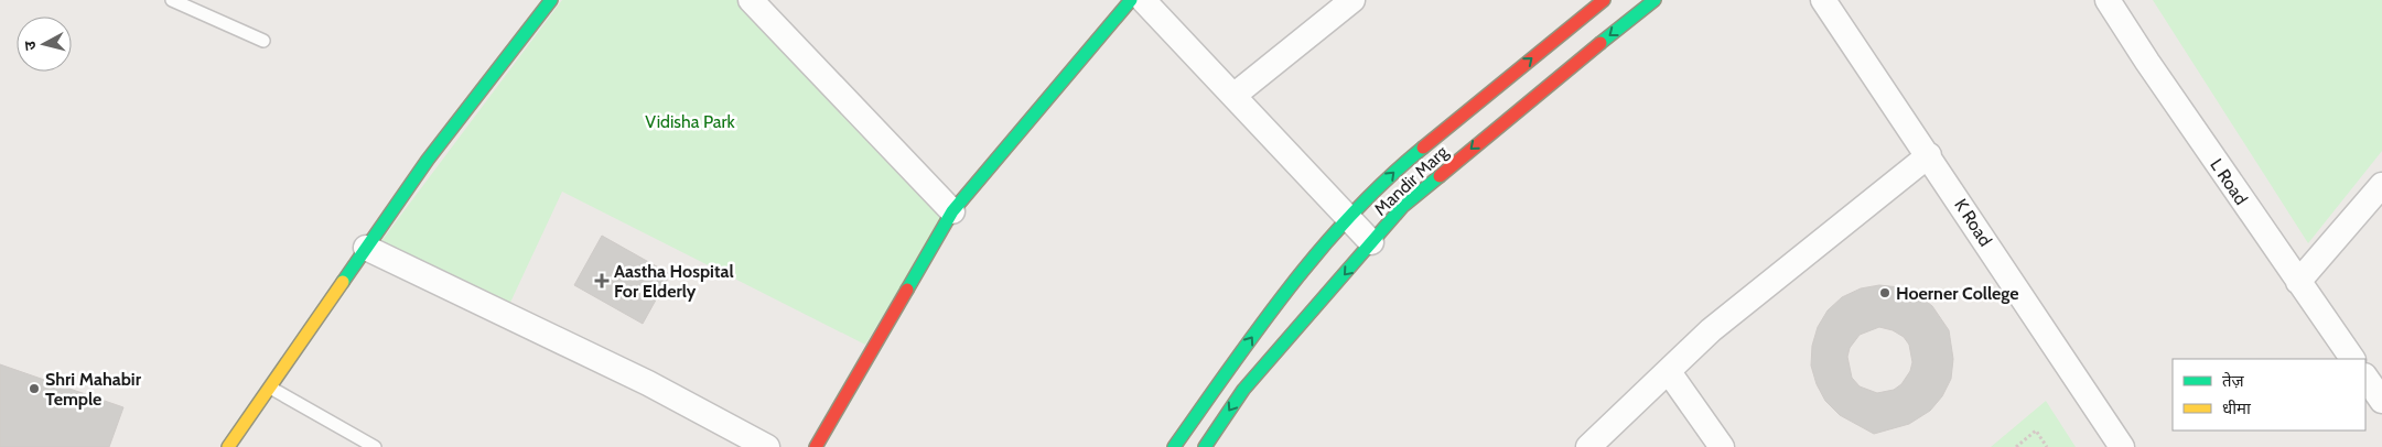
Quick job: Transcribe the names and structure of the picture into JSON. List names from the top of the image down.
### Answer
{
  "streets": {
    "main road": ["Mandir Marg"],
    "street": ["L Road", "K Road"]
  },
  "parks": ["Vidisha Park"],
  "places": {
    "health": ["Aastha Hospital For Elderly"],
    "other": ["Hoerner College", "Shri Mahabir Temple"]
  },
  "legend": ["तेज़", "धीमा"],
  "north": "left"
}
